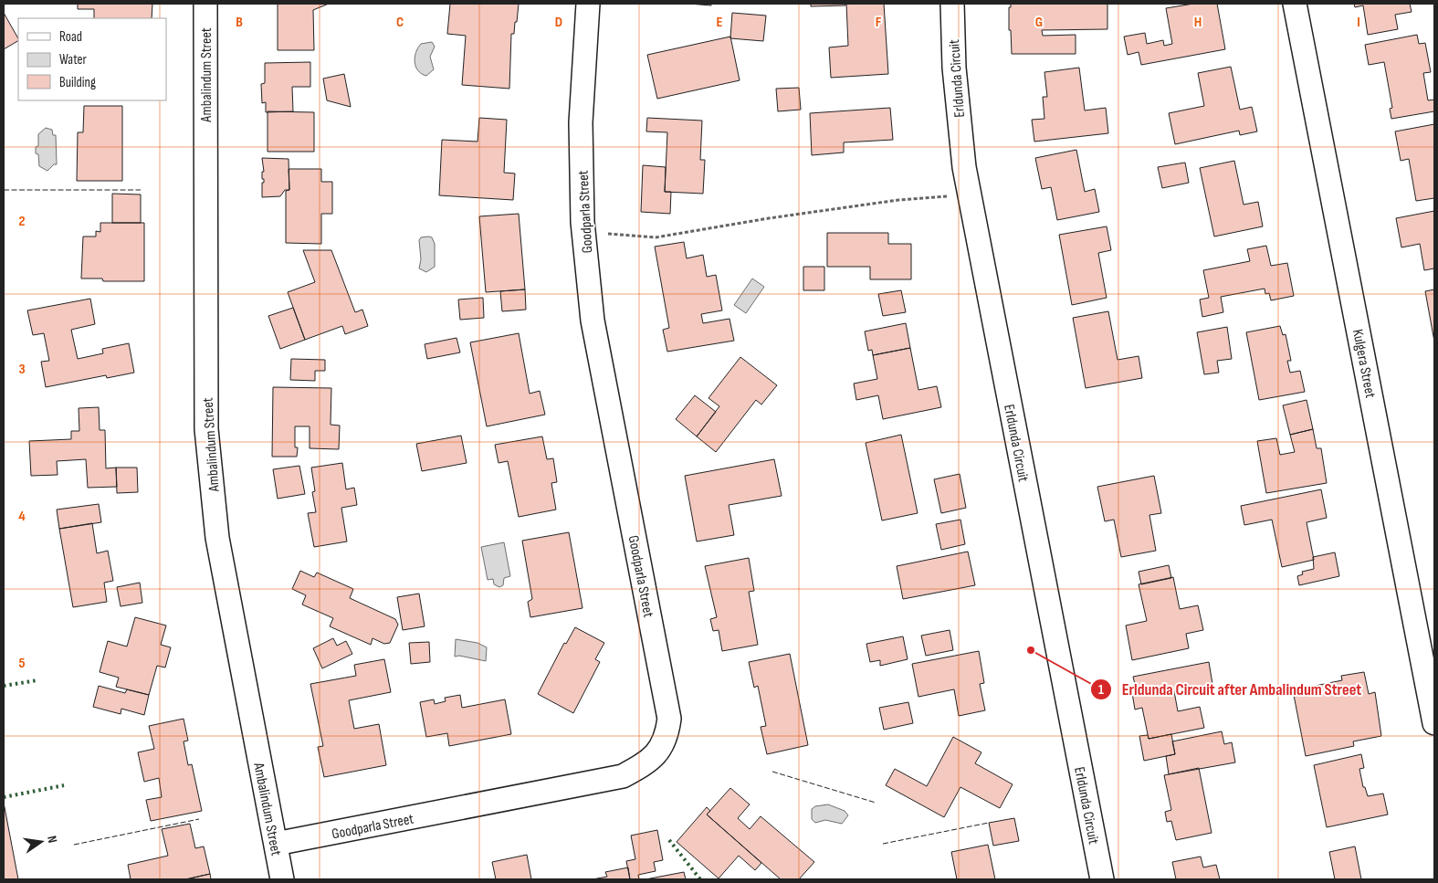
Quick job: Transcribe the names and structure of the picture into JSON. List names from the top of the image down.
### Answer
{
  "streets": {
    "street": [
      "Ambalindum Street",
      "Erldunda Circuit",
      "Goodparla Street",
      "Kulgera Street"
    ]
  },
  "crossings": [
    ["Ambalindum Street", "Goodparla Street"]
  ],
  "places": ["Erldunda Circuit after Ambalindum Street"],
  "legend": ["Road", "Water", "Building"],
  "north": "right",
  "grid": {
    "columns": [
      "B",
      "C",
      "D",
      "E",
      "F",
      "G",
      "H",
      "I"
    ],
    "rows": [
      "2",
      "3",
      "4",
      "5"
    ]
  }
}
